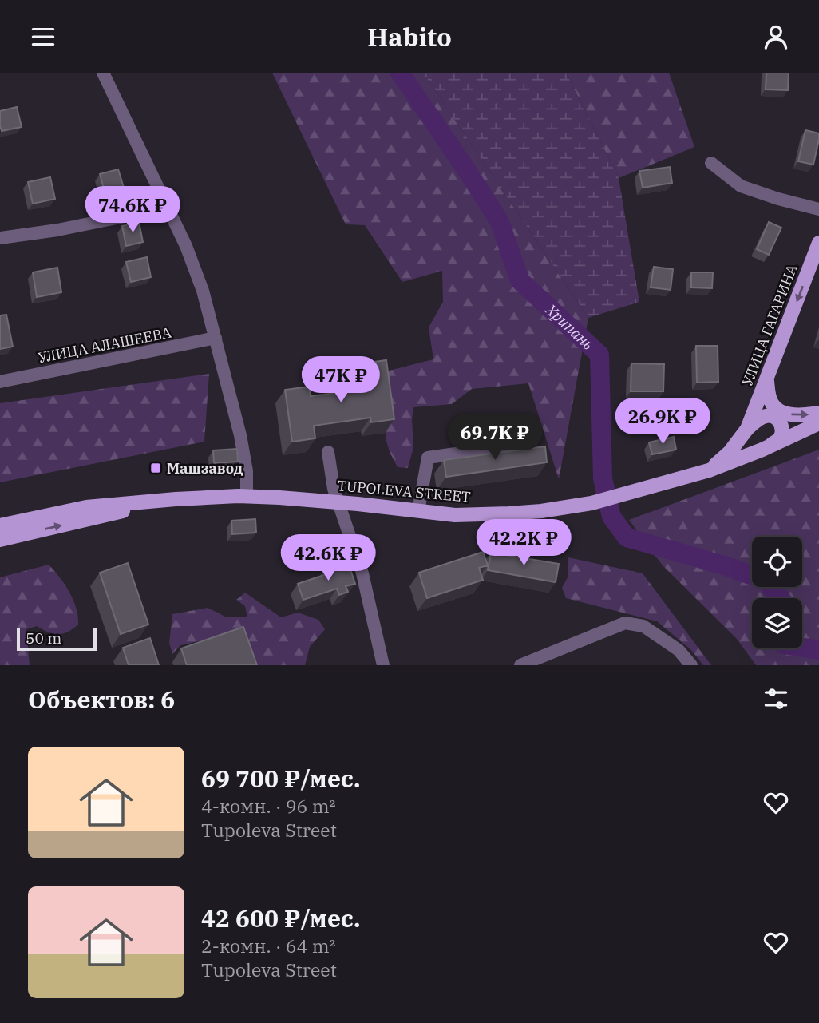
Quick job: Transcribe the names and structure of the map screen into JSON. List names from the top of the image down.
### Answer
{
  "streets": {
    "main road": ["УЛИЦА ГАГАРИНА", "TUPOLEVA STREET"],
    "street": ["УЛИЦА АЛАШЕЕВА"]
  },
  "crossings": [
    ["УЛИЦА ГАГАРИНА", "TUPOLEVA STREET"]
  ],
  "one_way": ["УЛИЦА ГАГАРИНА"],
  "water": ["Хрипань"],
  "places": {
    "transit": ["Машзавод"]
  },
  "scale_bar": "50 m",
  "page": {
    "header": "Habito",
    "price": [
      "74.6K ₽",
      "47K ₽",
      "26.9K ₽",
      "69.7K ₽",
      "42.2K ₽",
      "42.6K ₽"
    ],
    "scale": "50 m",
    "heading": "Объектов: 6",
    "list": [
      {
        "name": "69 700 ₽/мес.",
        "note": "4-комн. · 96 m² · Tupoleva Street"
      },
      {
        "name": "42 600 ₽/мес.",
        "note": "2-комн. · 64 m² · Tupoleva Street"
      }
    ]
  }
}
